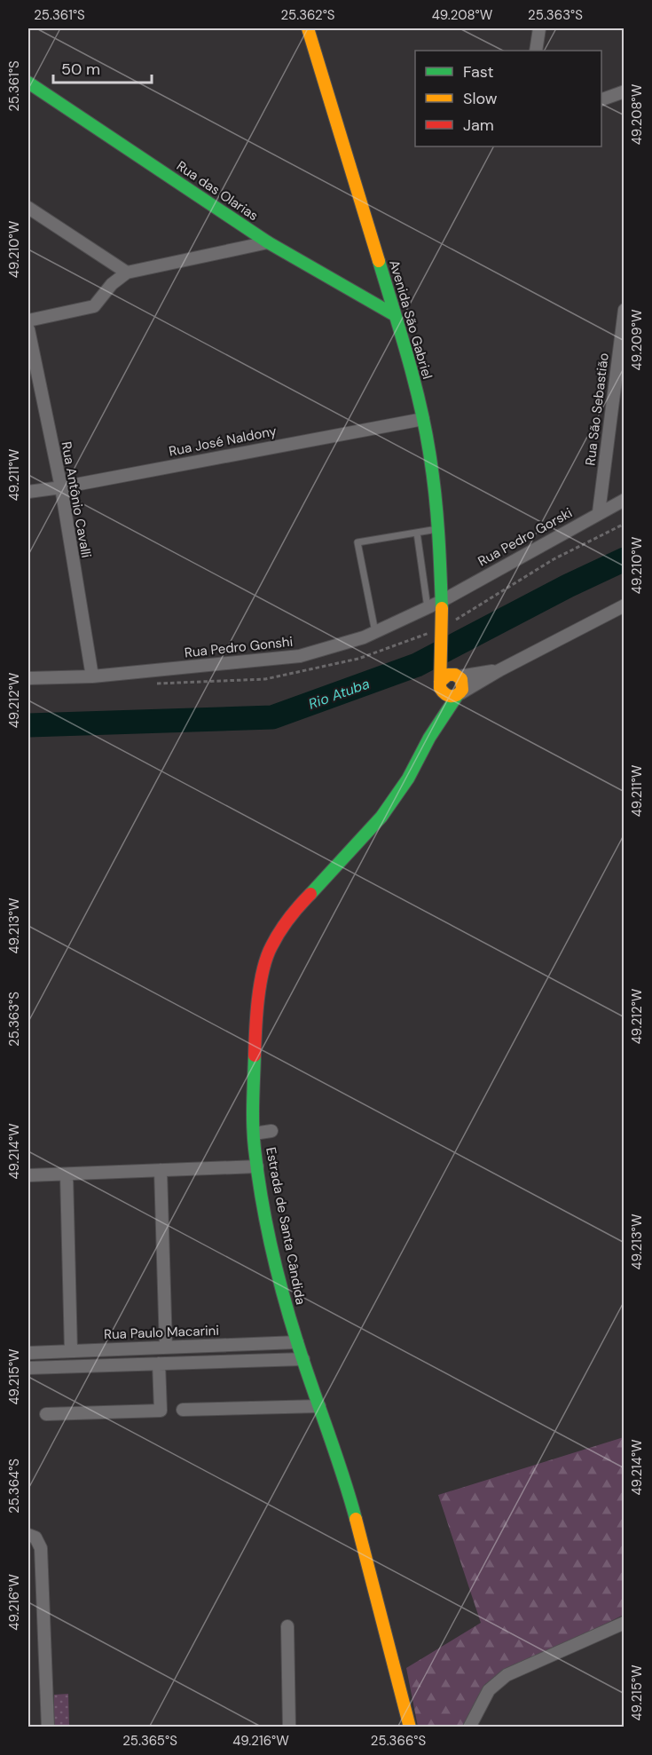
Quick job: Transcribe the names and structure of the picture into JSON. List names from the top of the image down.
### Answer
{
  "streets": {
    "main road": ["Rua das Olarias", "Avenida São Gabriel", "Estrada de Santa Cândida"],
    "street": [
      "Rua São Sebastião",
      "Rua José Naldony",
      "Rua Antônio Cavalli",
      "Rua Pedro Gorski",
      "Rua Pedro Gonshi",
      "Rua Paulo Macarini"
    ]
  },
  "crossings": [
    ["Rua das Olarias", "Avenida São Gabriel"],
    ["Avenida São Gabriel", "Rua José Naldony"],
    ["Avenida São Gabriel", "Rua Pedro Gorski"],
    ["Avenida São Gabriel", "Rua Pedro Gonshi"],
    ["Avenida São Gabriel", "Estrada de Santa Cândida"],
    ["Rua São Sebastião", "Rua Pedro Gorski"],
    ["Rua José Naldony", "Rua Antônio Cavalli"],
    ["Rua Antônio Cavalli", "Rua Pedro Gonshi"],
    ["Rua Pedro Gorski", "Rua Pedro Gonshi"],
    ["Estrada de Santa Cândida", "Rua Paulo Macarini"]
  ],
  "water": ["Rio Atuba"],
  "legend": ["Fast", "Slow", "Jam"],
  "scale_bar": "50 m",
  "coordinates": [
    "25.361°S",
    "25.362°S",
    "49.208°W",
    "25.363°S",
    "49.210°W",
    "49.209°W",
    "49.211°W",
    "49.212°W",
    "49.213°W",
    "49.214°W",
    "49.215°W",
    "25.364°S",
    "49.216°W",
    "25.365°S",
    "25.366°S"
  ]
}
